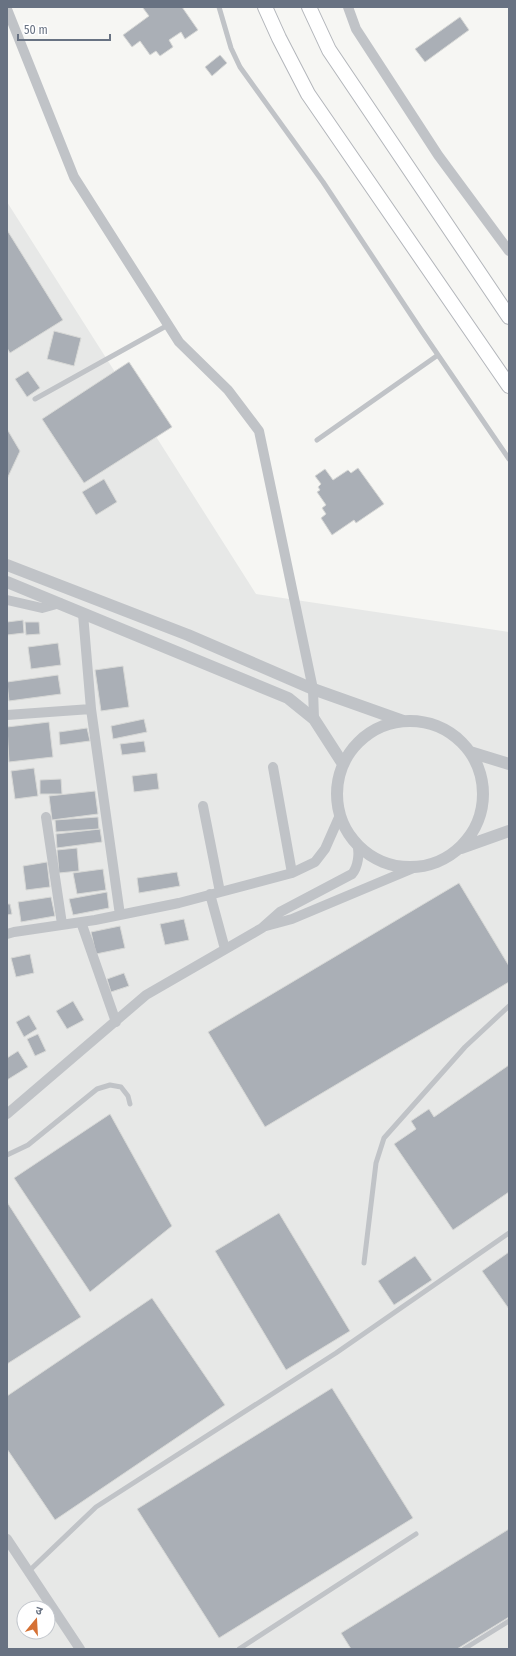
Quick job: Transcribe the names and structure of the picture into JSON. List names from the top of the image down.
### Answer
{
  "scale_bar": "50 m",
  "north": "top"
}
